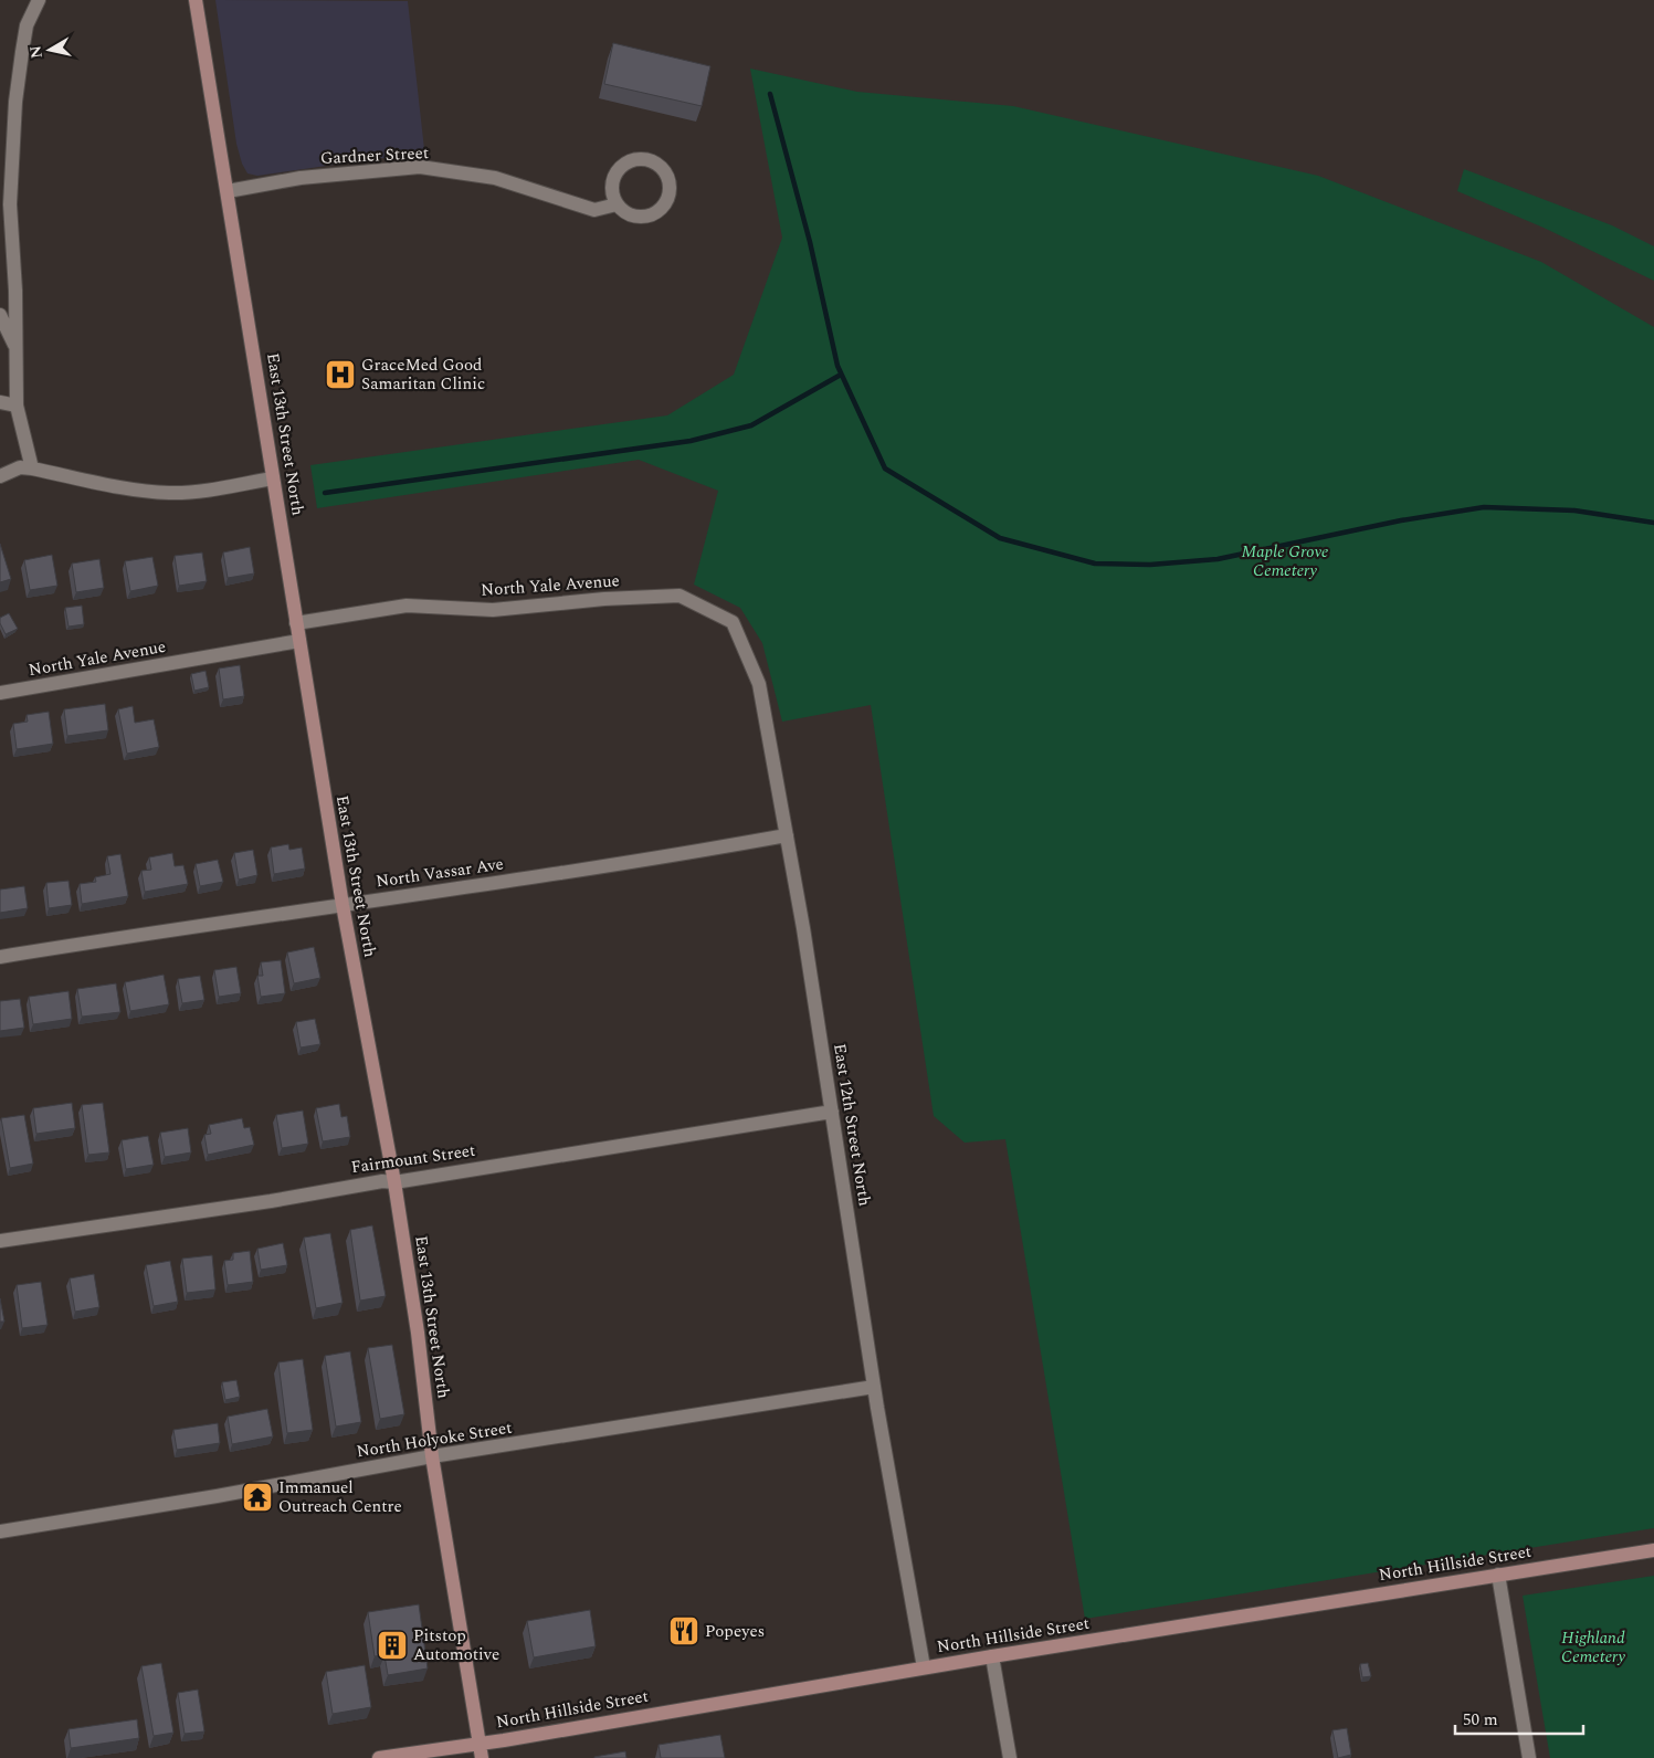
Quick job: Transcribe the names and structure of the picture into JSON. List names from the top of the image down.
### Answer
{
  "streets": {
    "main road": ["East 13th Street North", "North Hillside Street"],
    "street": [
      "Gardner Street",
      "North Yale Avenue",
      "North Vassar Ave",
      "East 12th Street North",
      "Fairmount Street",
      "North Holyoke Street"
    ]
  },
  "crossings": [
    ["Gardner Street", "East 13th Street North"],
    ["East 13th Street North", "North Yale Avenue"],
    ["East 13th Street North", "North Vassar Ave"],
    ["East 13th Street North", "Fairmount Street"],
    ["East 13th Street North", "North Holyoke Street"],
    ["East 13th Street North", "North Hillside Street"],
    ["North Yale Avenue", "East 12th Street North"],
    ["North Vassar Ave", "East 12th Street North"],
    ["East 12th Street North", "Fairmount Street"],
    ["East 12th Street North", "North Holyoke Street"],
    ["East 12th Street North", "North Hillside Street"]
  ],
  "parks": ["Maple Grove Cemetery", "Highland Cemetery"],
  "places": {
    "hospital": ["GraceMed Good Samaritan Clinic"],
    "temple": ["Immanuel Outreach Centre"],
    "restaurant": ["Popeyes"],
    "building": ["Pitstop Automotive"]
  },
  "scale_bar": "50 m",
  "north": "left"
}
